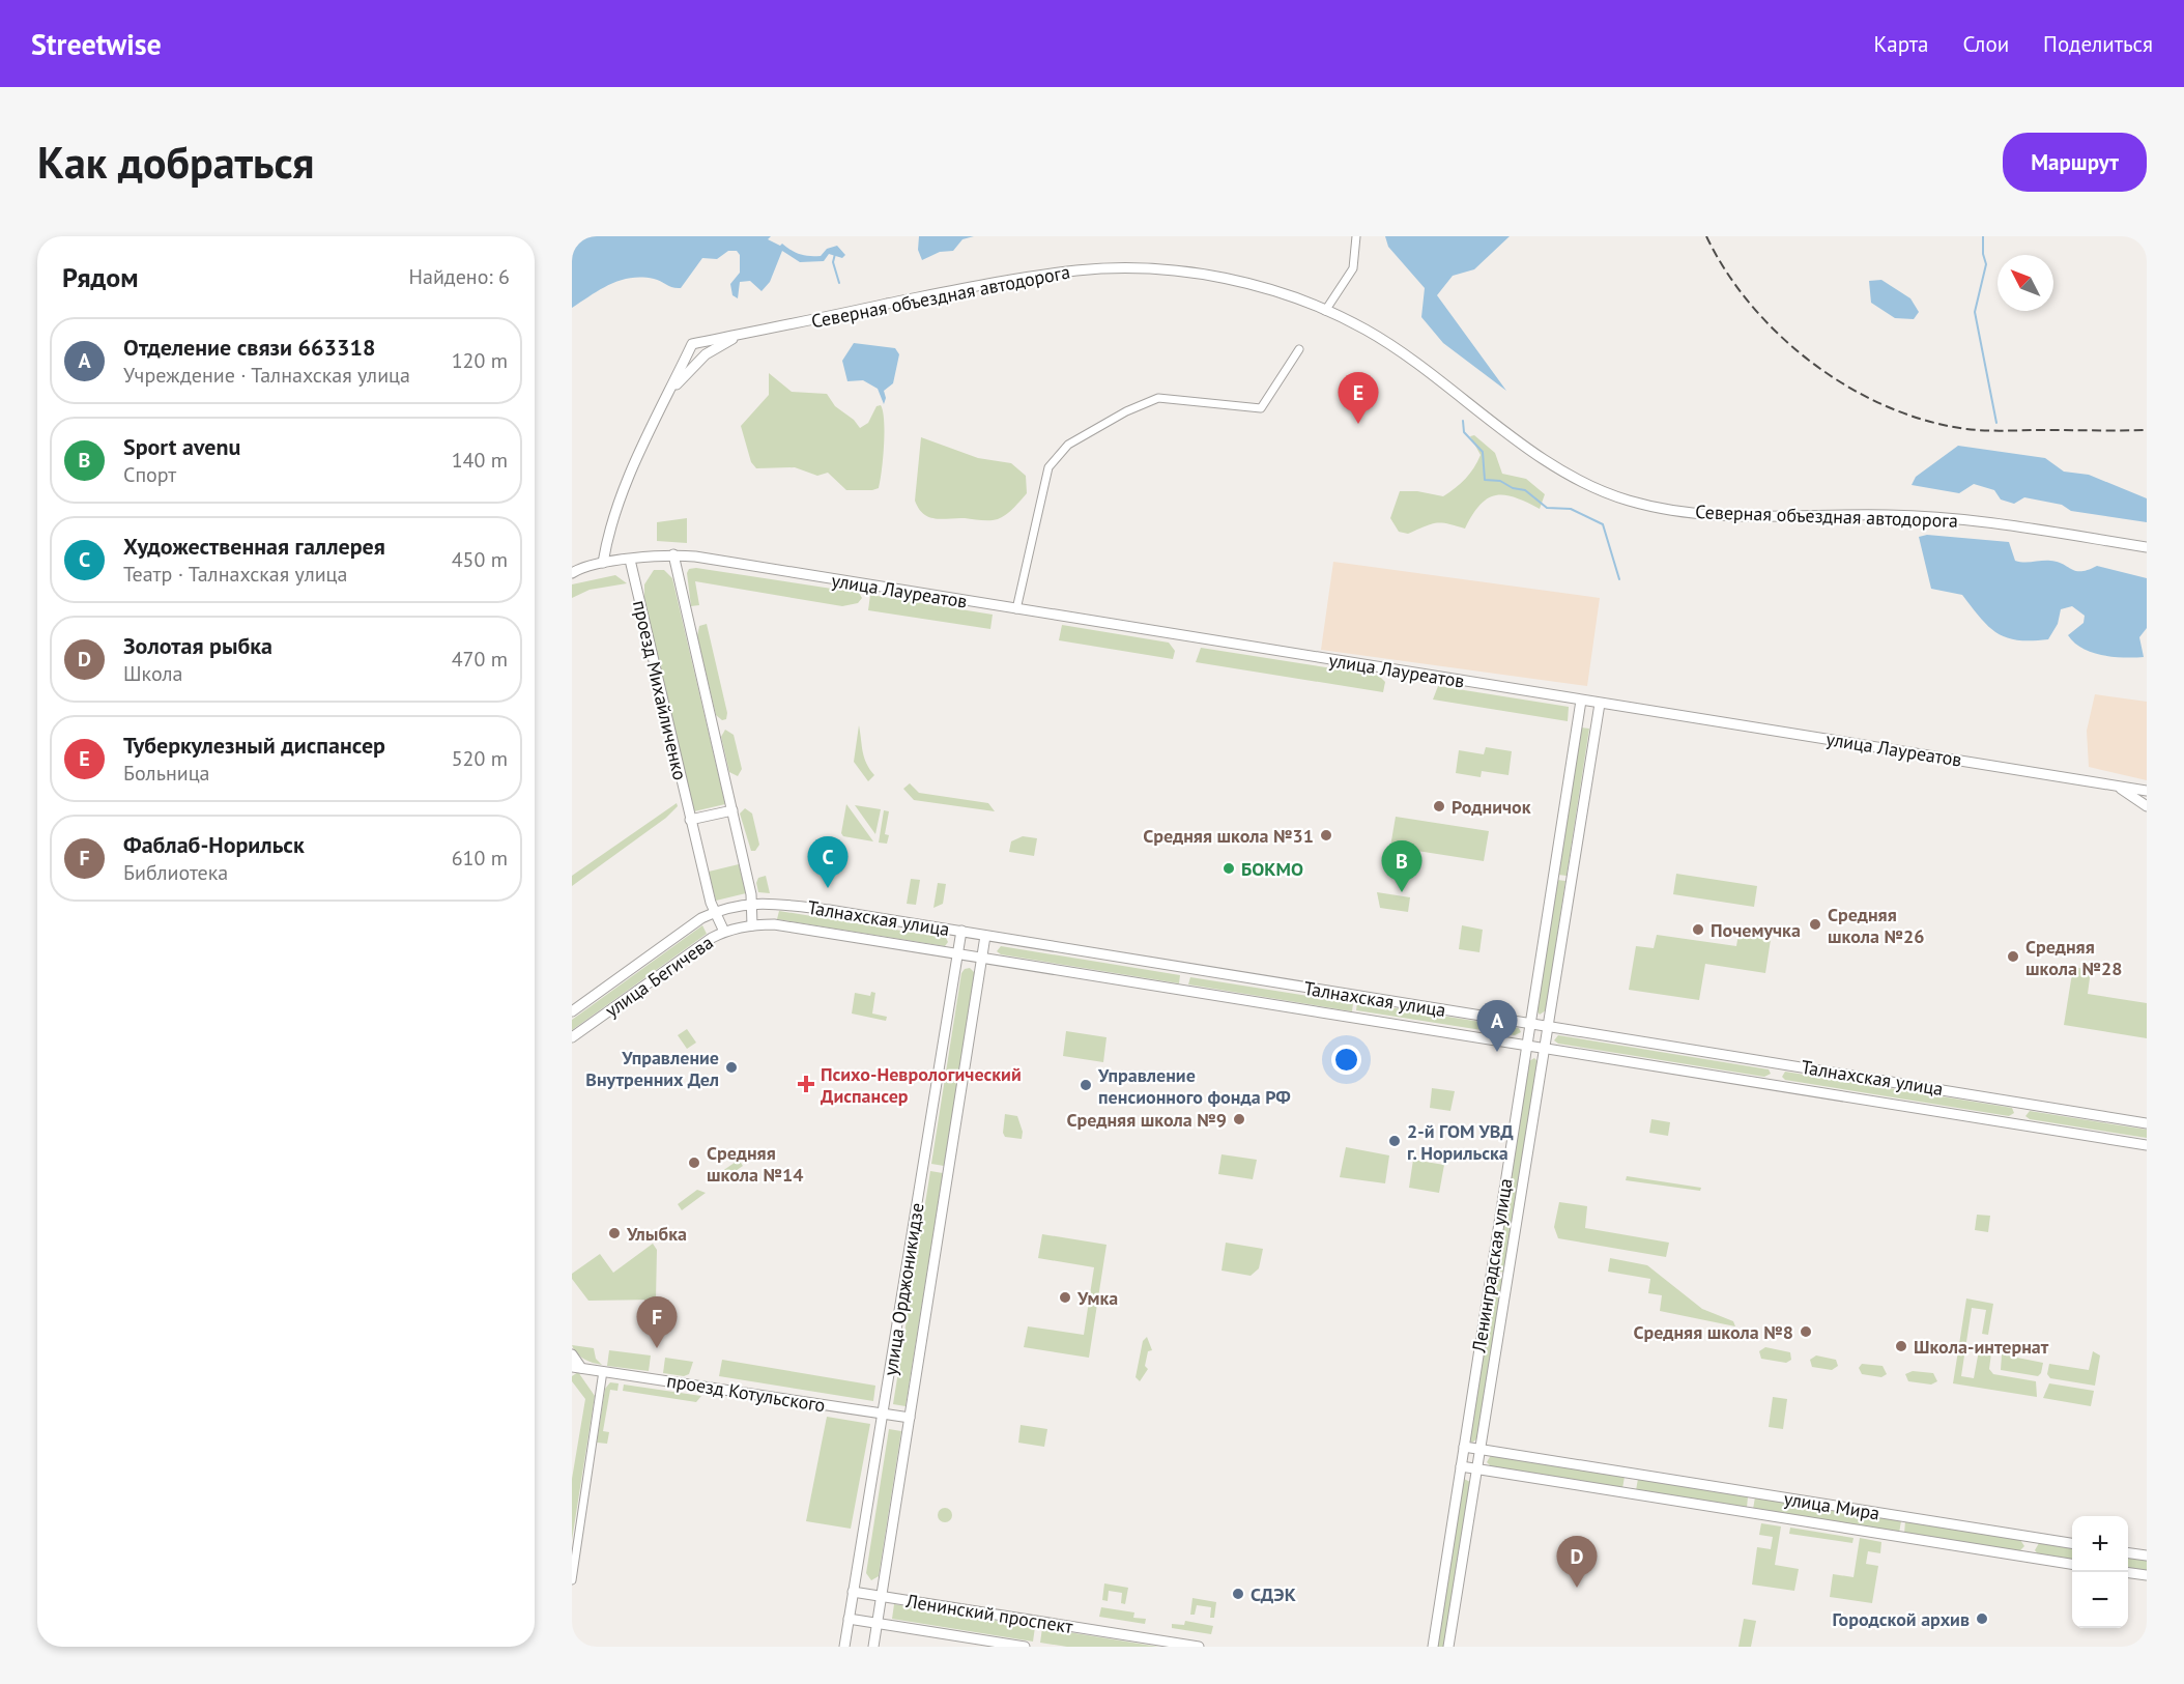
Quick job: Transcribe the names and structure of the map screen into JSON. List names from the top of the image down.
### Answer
{
  "streets": {
    "street": [
      "Северная объездная автодорога",
      "улица Лауреатов",
      "проезд Михайличенко",
      "Талнахская улица",
      "улица Бегичева",
      "Ленинградская улица",
      "улица Орджоникидзе",
      "проезд Котульского",
      "улица Мира",
      "Ленинский проспект"
    ]
  },
  "crossings": [
    ["Северная объездная автодорога", "улица Лауреатов"],
    ["улица Лауреатов", "проезд Михайличенко"],
    ["улица Лауреатов", "Ленинградская улица"],
    ["проезд Михайличенко", "улица Бегичева"],
    ["Талнахская улица", "улица Бегичева"],
    ["Талнахская улица", "Ленинградская улица"],
    ["Талнахская улица", "улица Орджоникидзе"],
    ["Ленинградская улица", "улица Мира"],
    ["улица Орджоникидзе", "проезд Котульского"],
    ["улица Орджоникидзе", "Ленинский проспект"]
  ],
  "places": {
    "other": [
      "Родничок",
      "Средняя школа №31",
      "БОКМО",
      "Средняя школа №26",
      "Почемучка",
      "Средняя школа №28",
      "Управление Внутренних Дел",
      "Управление пенсионного фонда РФ",
      "Средняя школа №9",
      "2-й ГОМ УВД г. Норильска",
      "Средняя школа №14",
      "Улыбка",
      "Умка",
      "Средняя школа №8",
      "Школа-интернат",
      "СДЭК",
      "Городской архив"
    ],
    "health": ["Психо-Неврологический Диспансер"]
  },
  "north": "top left",
  "page": {
    "header": "Streetwise",
    "nav": ["Карта", "Слои", "Поделиться"],
    "buttons": "Маршрут",
    "title": "Как добраться",
    "heading": ["Рядом", "Найдено: 6"],
    "list": [
      {
        "mark": "A",
        "name": "Отделение связи 663318",
        "note": "Учреждение · Талнахская улица",
        "value": "120 m"
      },
      {
        "mark": "B",
        "name": "Sport avenu",
        "note": "Спорт",
        "value": "140 m"
      },
      {
        "mark": "C",
        "name": "Художественная галлерея",
        "note": "Театр · Талнахская улица",
        "value": "450 m"
      },
      {
        "mark": "D",
        "name": "Золотая рыбка",
        "note": "Школа",
        "value": "470 m"
      },
      {
        "mark": "E",
        "name": "Туберкулезный диспансер",
        "note": "Больница",
        "value": "520 m"
      },
      {
        "mark": "F",
        "name": "Фаблаб-Норильск",
        "note": "Библиотека",
        "value": "610 m"
      }
    ],
    "pins": [
      "E",
      "C",
      "B",
      "A",
      "F",
      "D"
    ],
    "map_buttons": ["+", "−"]
  }
}
